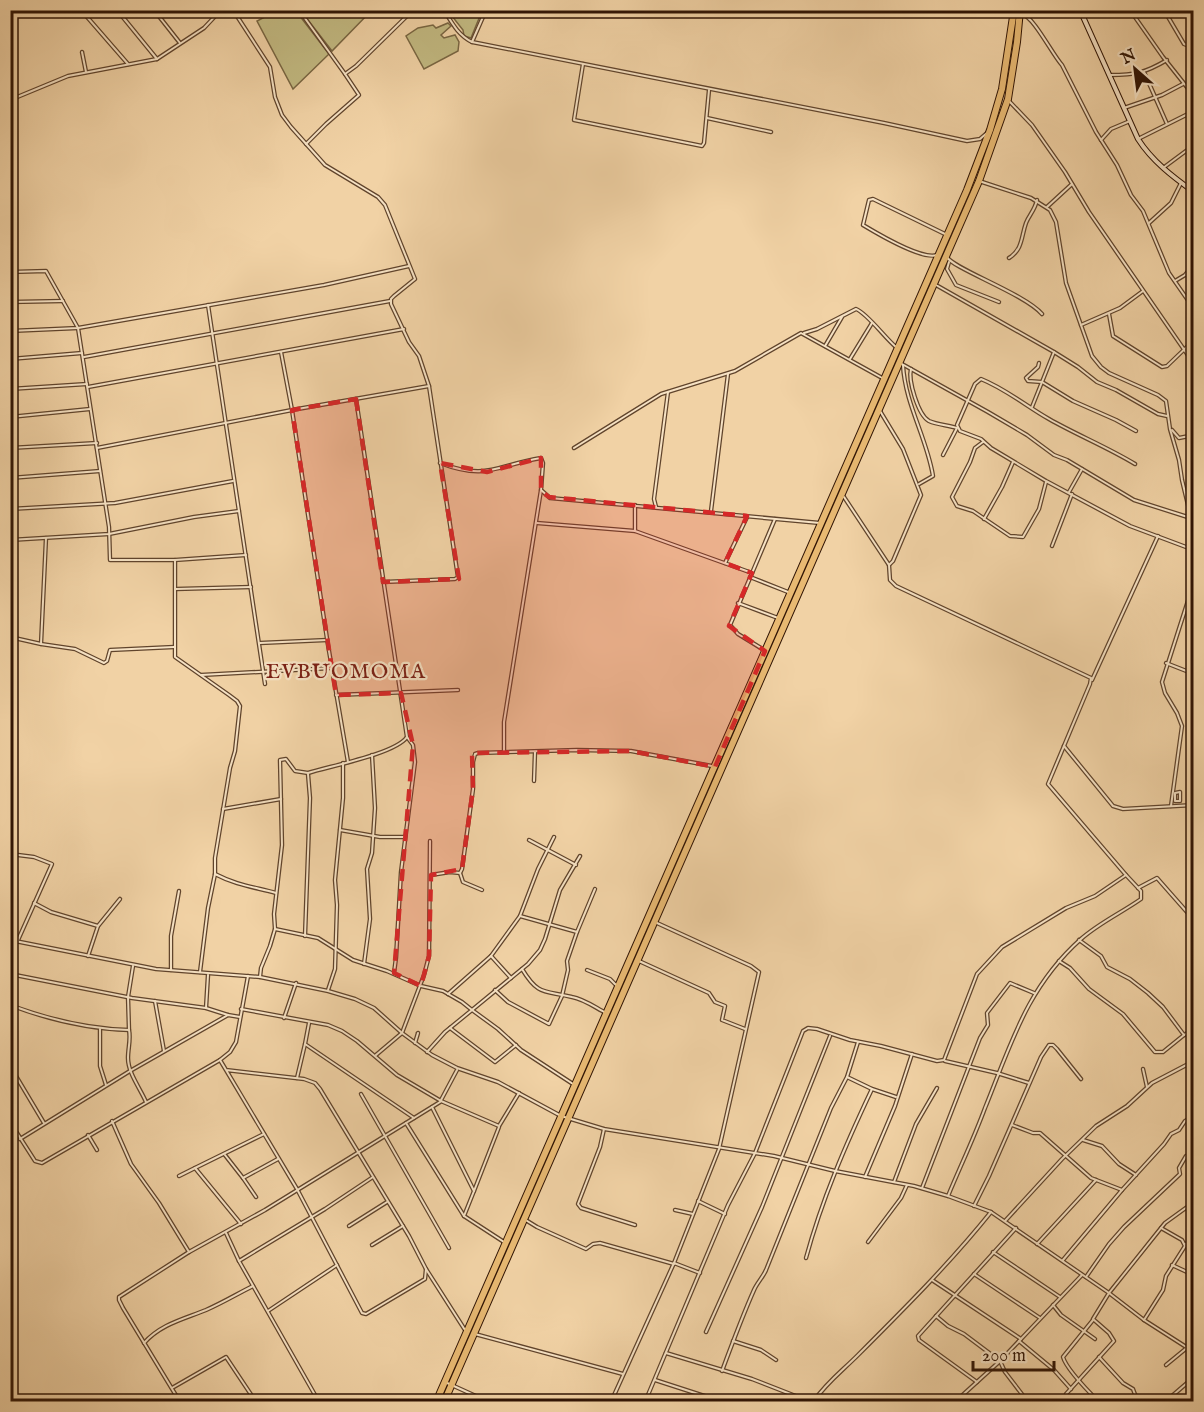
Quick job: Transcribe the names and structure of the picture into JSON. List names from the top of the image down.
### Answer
{
  "districts": ["EVBUOMOMA"],
  "scale_bar": "200 m",
  "north": "top left"
}
